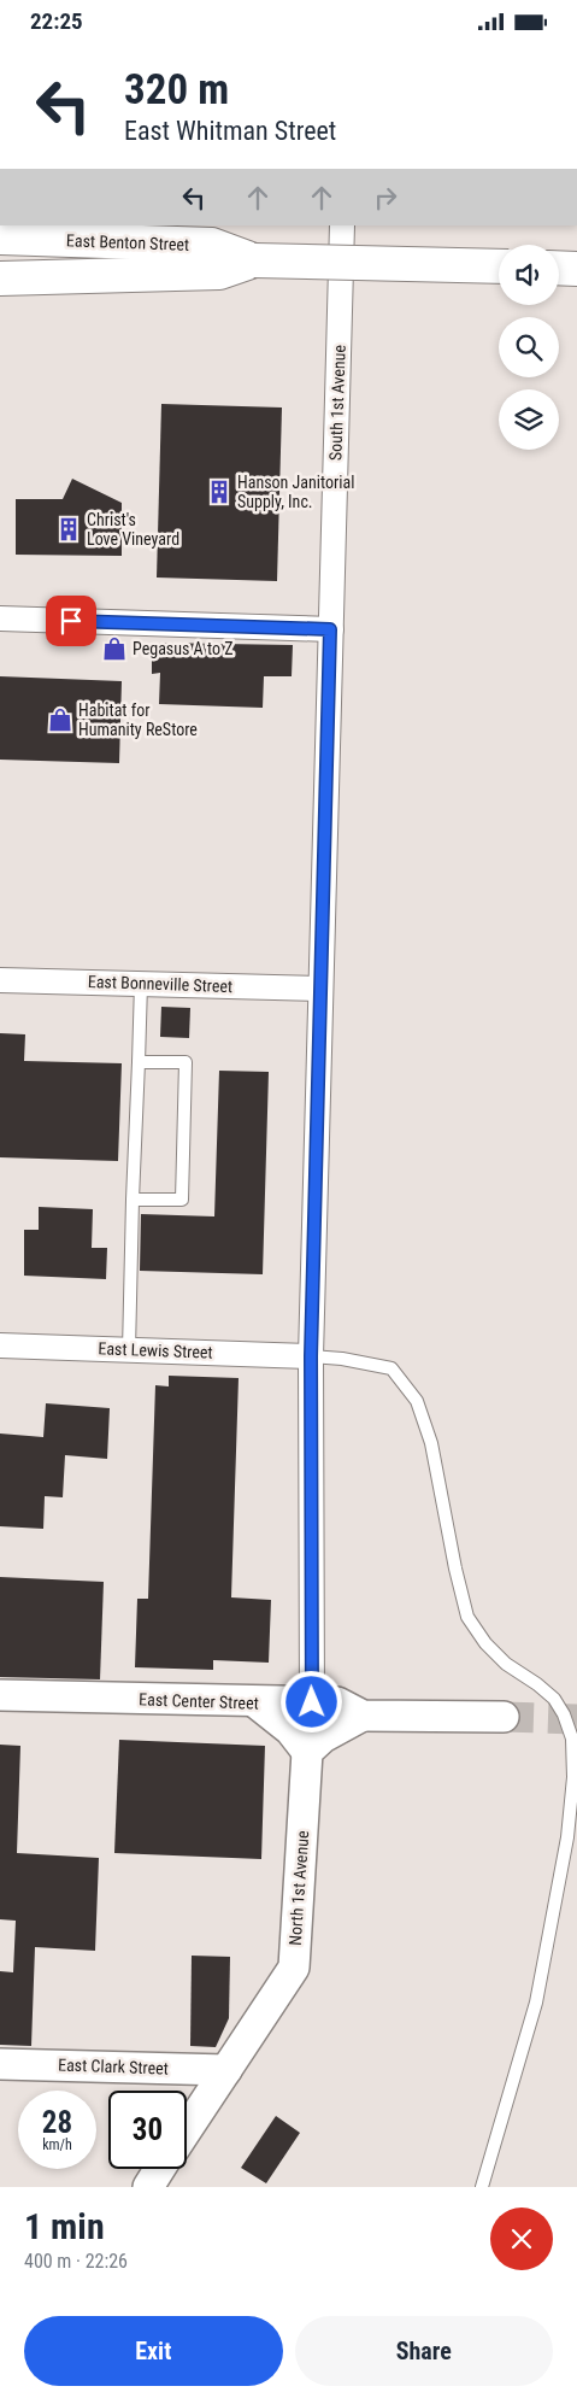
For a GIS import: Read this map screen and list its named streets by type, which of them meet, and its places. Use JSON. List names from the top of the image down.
{
  "streets": {
    "main road": ["East Benton Street"],
    "street": [
      "South 1st Avenue",
      "East Bonneville Street",
      "East Lewis Street",
      "East Center Street",
      "North 1st Avenue",
      "East Clark Street"
    ]
  },
  "crossings": [
    ["South 1st Avenue", "East Bonneville Street"],
    ["South 1st Avenue", "East Lewis Street"],
    ["South 1st Avenue", "East Center Street"],
    ["North 1st Avenue", "East Clark Street"]
  ],
  "places": {
    "building": ["Hanson Janitorial Supply, Inc.", "Christ's Love Vineyard"],
    "shop": ["Pegasus A to Z", "Habitat for Humanity ReStore"]
  },
  "page": {
    "status": "22:25",
    "turn": ["320 m", "East Whitman Street"],
    "speed": "28 km/h",
    "limit": "30",
    "heading": ["1 min", "400 m · 22:26"],
    "buttons": ["Exit", "Share"]
  }
}
